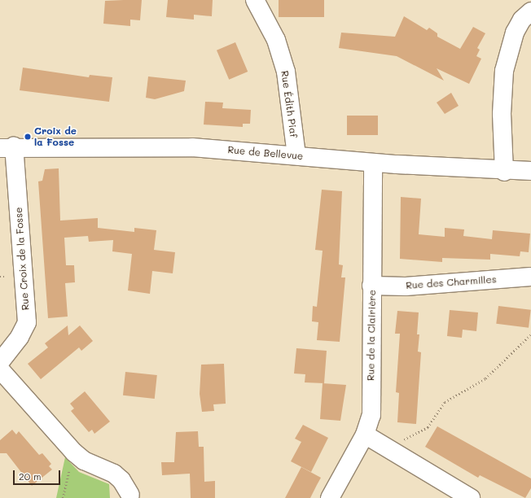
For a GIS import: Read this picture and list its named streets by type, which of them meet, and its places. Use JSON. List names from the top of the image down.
{
  "streets": {
    "street": [
      "Rue Édith Piaf",
      "Rue de Bellevue",
      "Rue Croix de la Fosse",
      "Rue des Charmilles",
      "Rue de la Clairière"
    ]
  },
  "crossings": [
    ["Rue Édith Piaf", "Rue de Bellevue"],
    ["Rue de Bellevue", "Rue Croix de la Fosse"],
    ["Rue de Bellevue", "Rue de la Clairière"],
    ["Rue des Charmilles", "Rue de la Clairière"]
  ],
  "places": ["Croix de la Fosse"],
  "scale_bar": "20 m"
}
